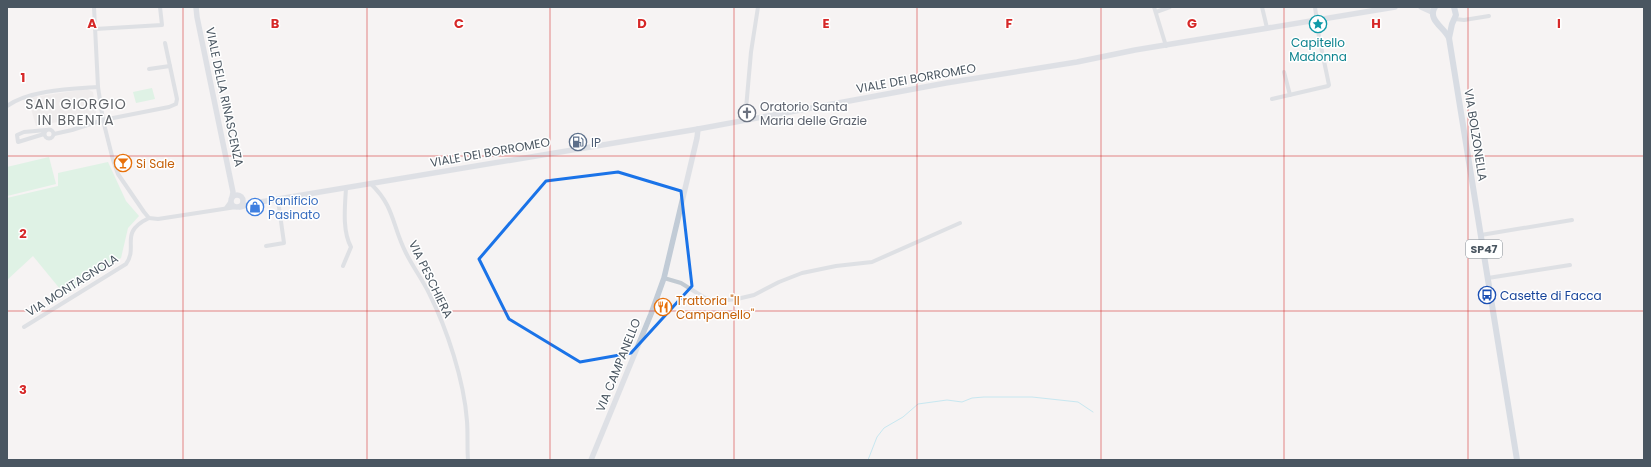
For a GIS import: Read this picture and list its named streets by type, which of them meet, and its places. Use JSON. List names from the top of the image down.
{
  "streets": {
    "main road": [
      "VIALE DEI BORROMEO",
      "VIALE DELLA RINASCENZA",
      "VIA BOLZONELLA",
      "SP47",
      "VIA CAMPANELLO"
    ],
    "street": ["VIA PESCHIERA", "VIA MONTAGNOLA"]
  },
  "crossings": [
    ["VIALE DEI BORROMEO", "VIALE DELLA RINASCENZA"],
    ["VIALE DEI BORROMEO", "VIA PESCHIERA"],
    ["VIALE DEI BORROMEO", "VIA CAMPANELLO"]
  ],
  "districts": ["SAN GIORGIO IN BRENTA"],
  "places": {
    "place": ["Capitello Madonna"],
    "church": ["Oratorio Santa Maria delle Grazie"],
    "fuel station": ["IP"],
    "bar": ["Si Sale"],
    "shop": ["Panificio Pasinato"],
    "bus stop": ["Casette di Facca"],
    "restaurant": ["Trattoria \"Il Campanello\""]
  },
  "grid": {
    "columns": [
      "A",
      "B",
      "C",
      "D",
      "E",
      "F",
      "G",
      "H",
      "I"
    ],
    "rows": ["1", "2", "3"]
  }
}
